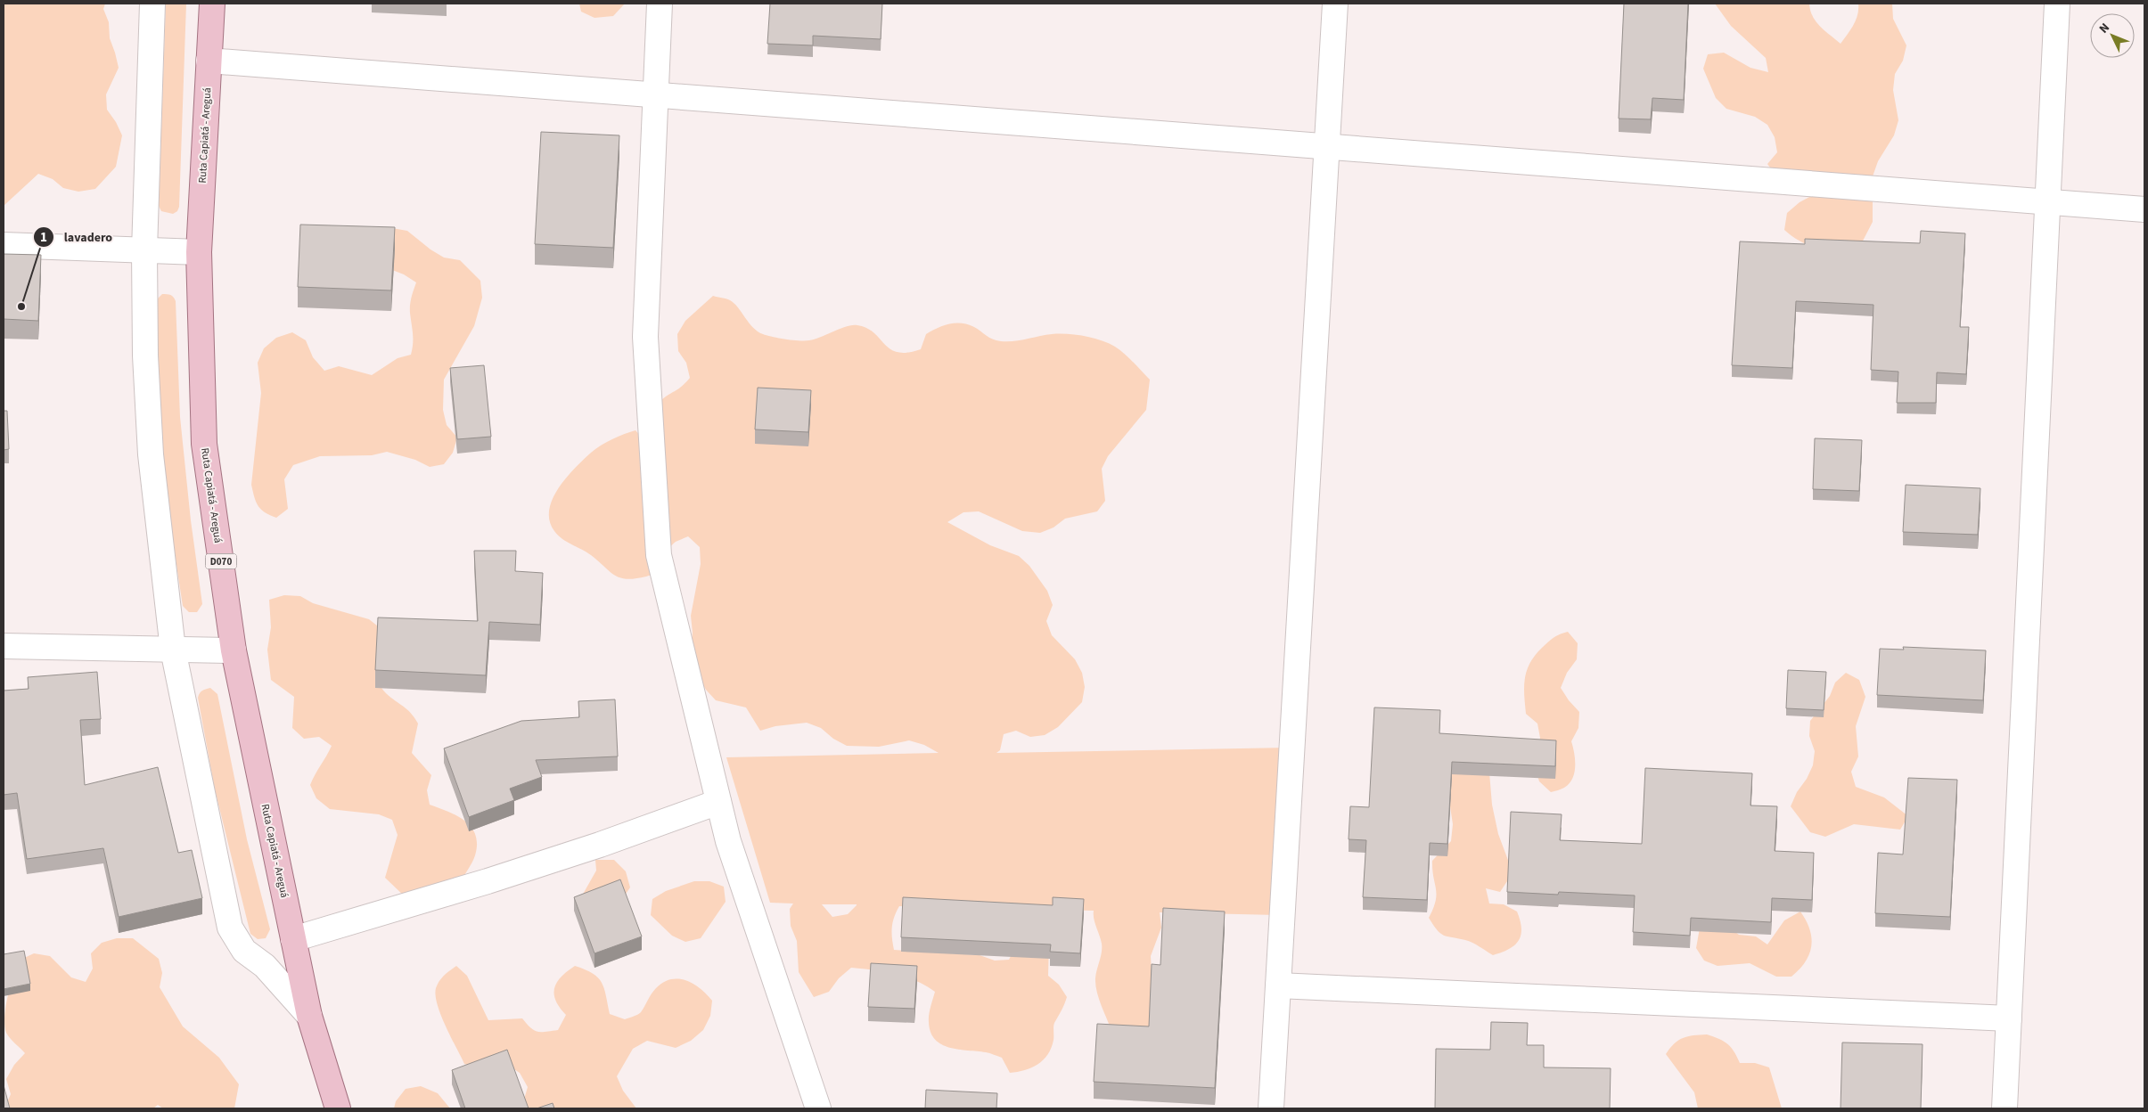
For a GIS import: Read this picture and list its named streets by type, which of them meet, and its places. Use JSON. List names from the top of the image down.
{
  "streets": {
    "main road": ["Ruta Capiatá - Areguá", "D070"]
  },
  "places": ["lavadero"],
  "north": "top left"
}
